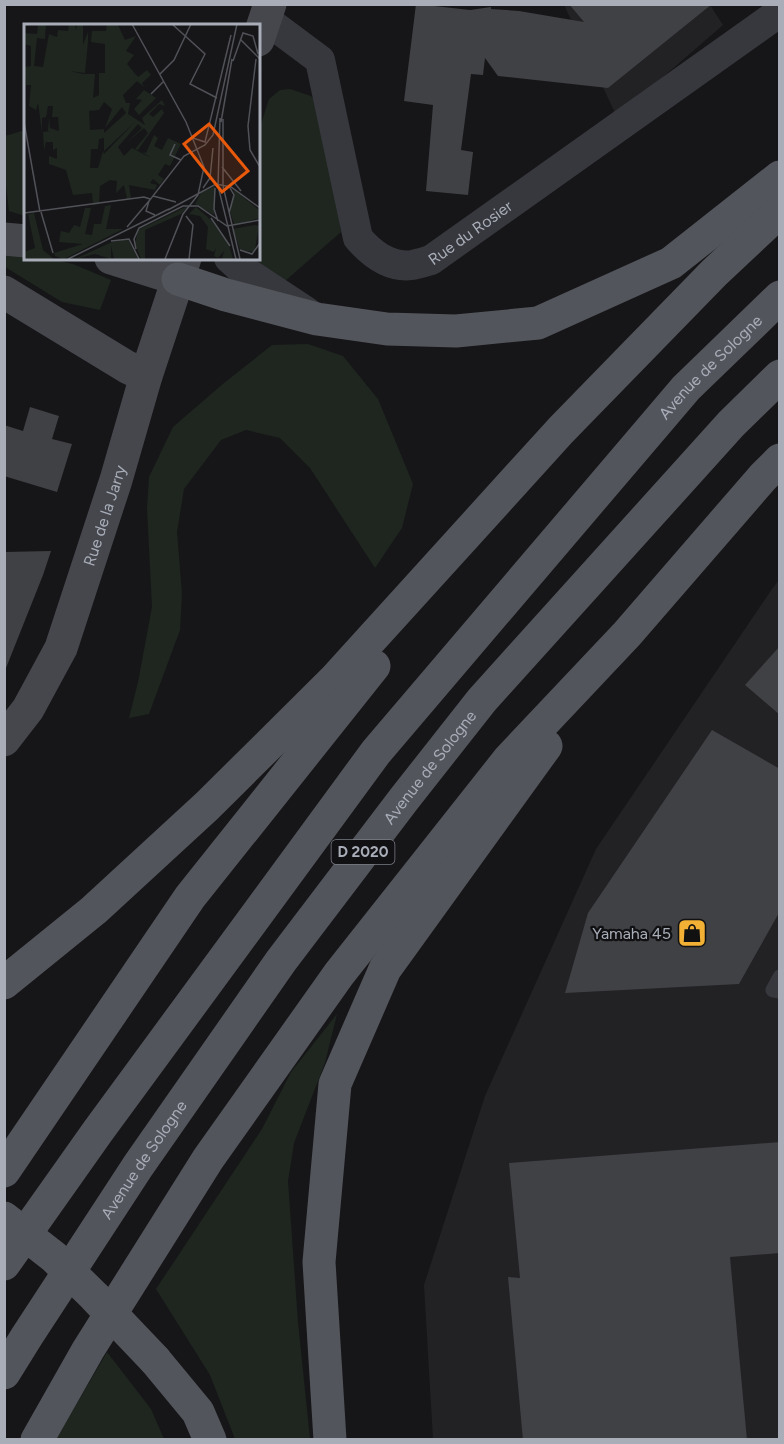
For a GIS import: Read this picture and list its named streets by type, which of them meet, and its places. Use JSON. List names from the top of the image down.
{
  "streets": {
    "main road": ["Avenue de Sologne", "Rue de la Jarry", "D 2020"],
    "street": ["Rue du Rosier"]
  },
  "places": {
    "shop": ["Yamaha 45"]
  }
}
